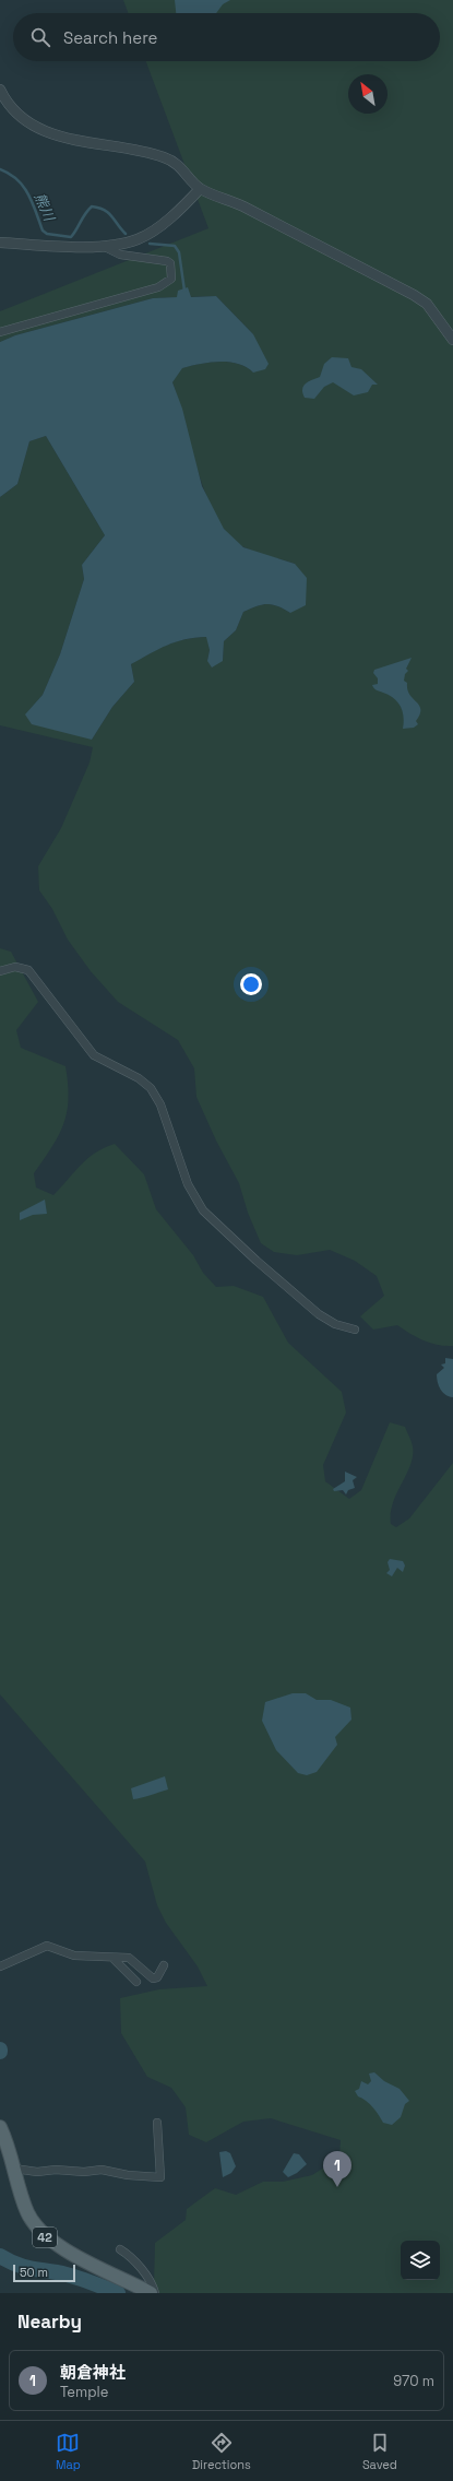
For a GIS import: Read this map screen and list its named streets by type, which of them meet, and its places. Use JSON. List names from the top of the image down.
{
  "streets": {
    "main road": ["42"]
  },
  "water": ["熊川"],
  "scale_bar": "50 m",
  "north": "top left",
  "page": {
    "search": "Search here",
    "pins": "1",
    "scale": "50 m",
    "heading": "Nearby",
    "list": [
      {
        "mark": "1",
        "name": "朝倉神社",
        "note": "Temple",
        "value": "970 m"
      }
    ],
    "nav": ["Map", "Directions", "Saved"]
  }
}
